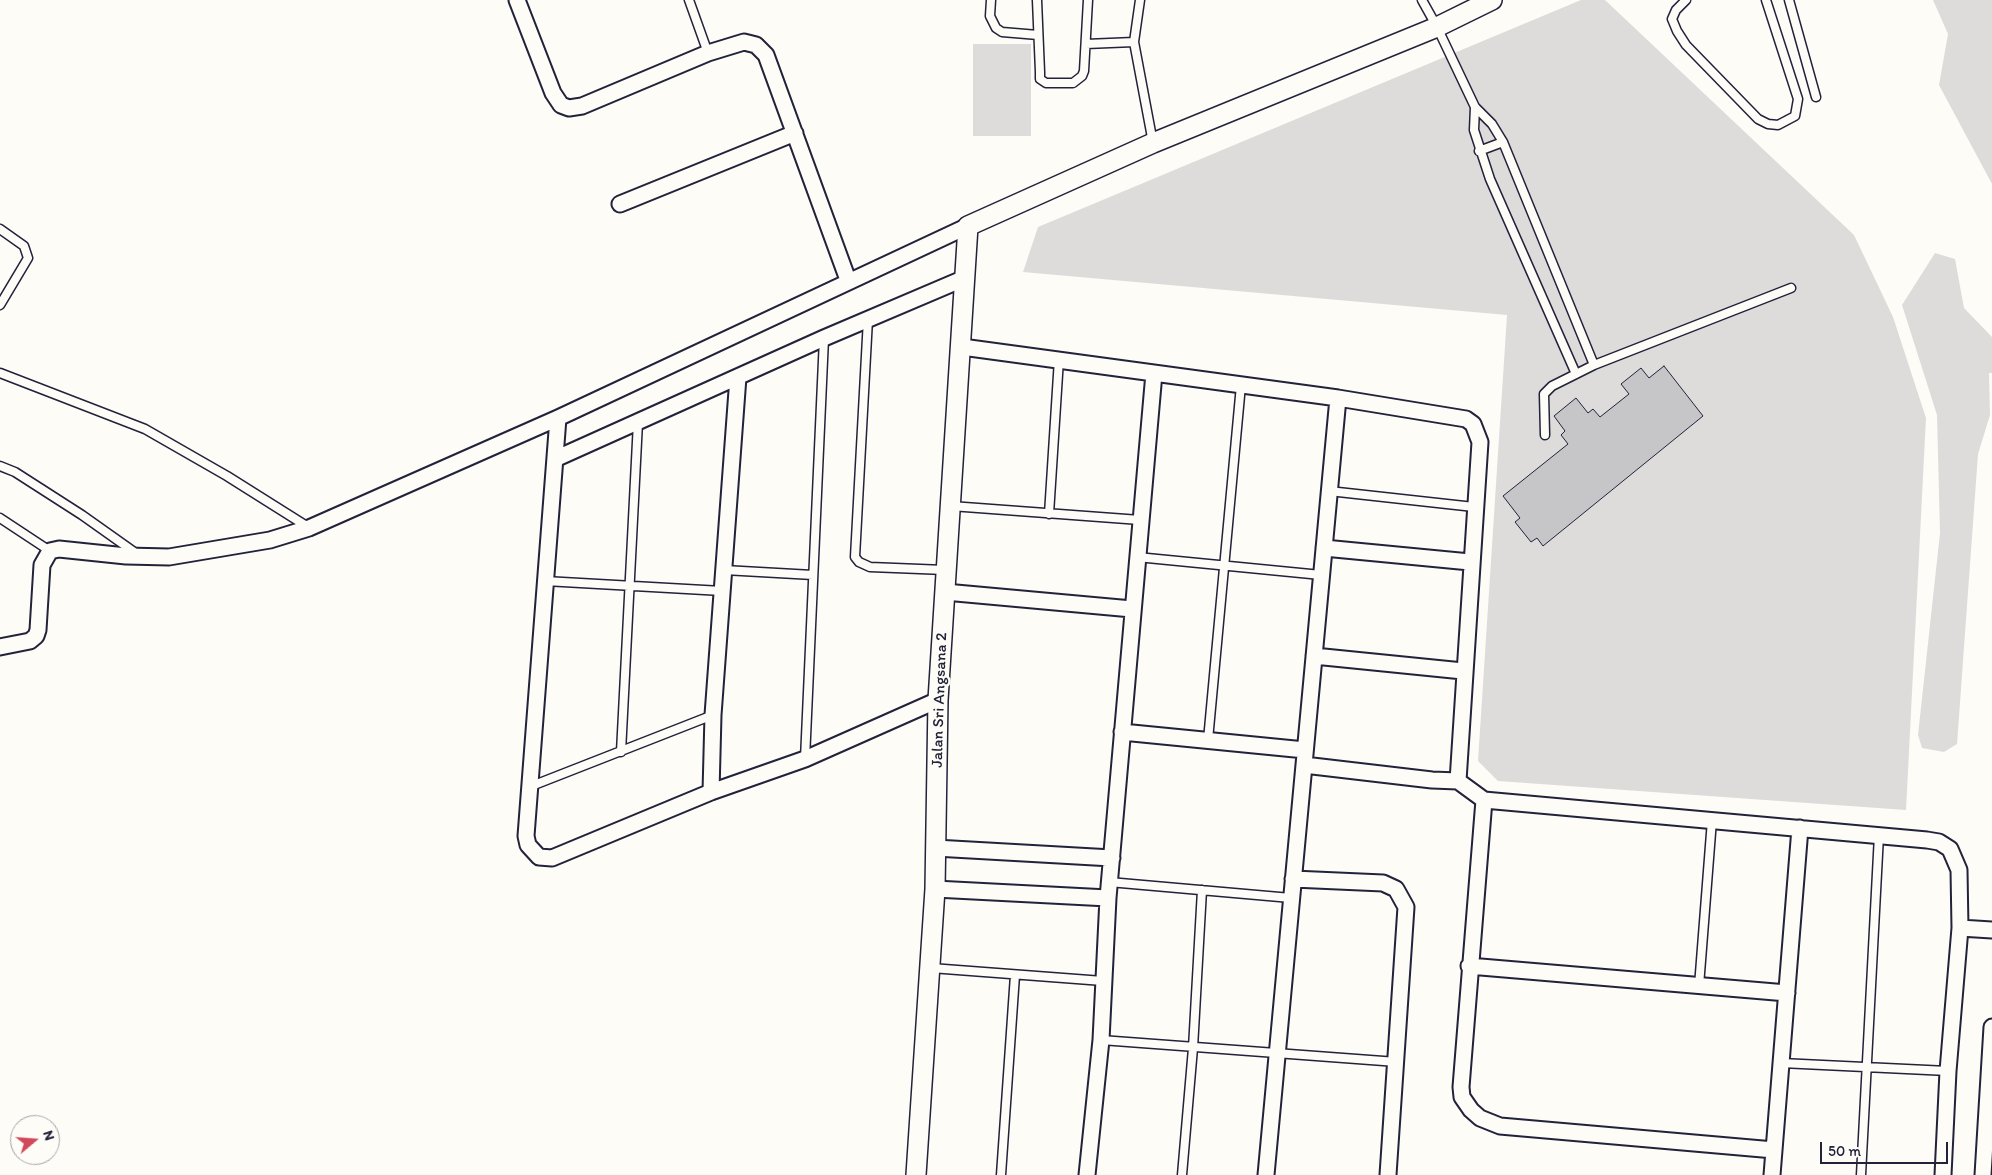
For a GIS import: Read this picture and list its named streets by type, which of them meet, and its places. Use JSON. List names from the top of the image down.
{
  "streets": {
    "street": ["Jalan Sri Angsana 2"]
  },
  "scale_bar": "50 m",
  "north": "right"
}
